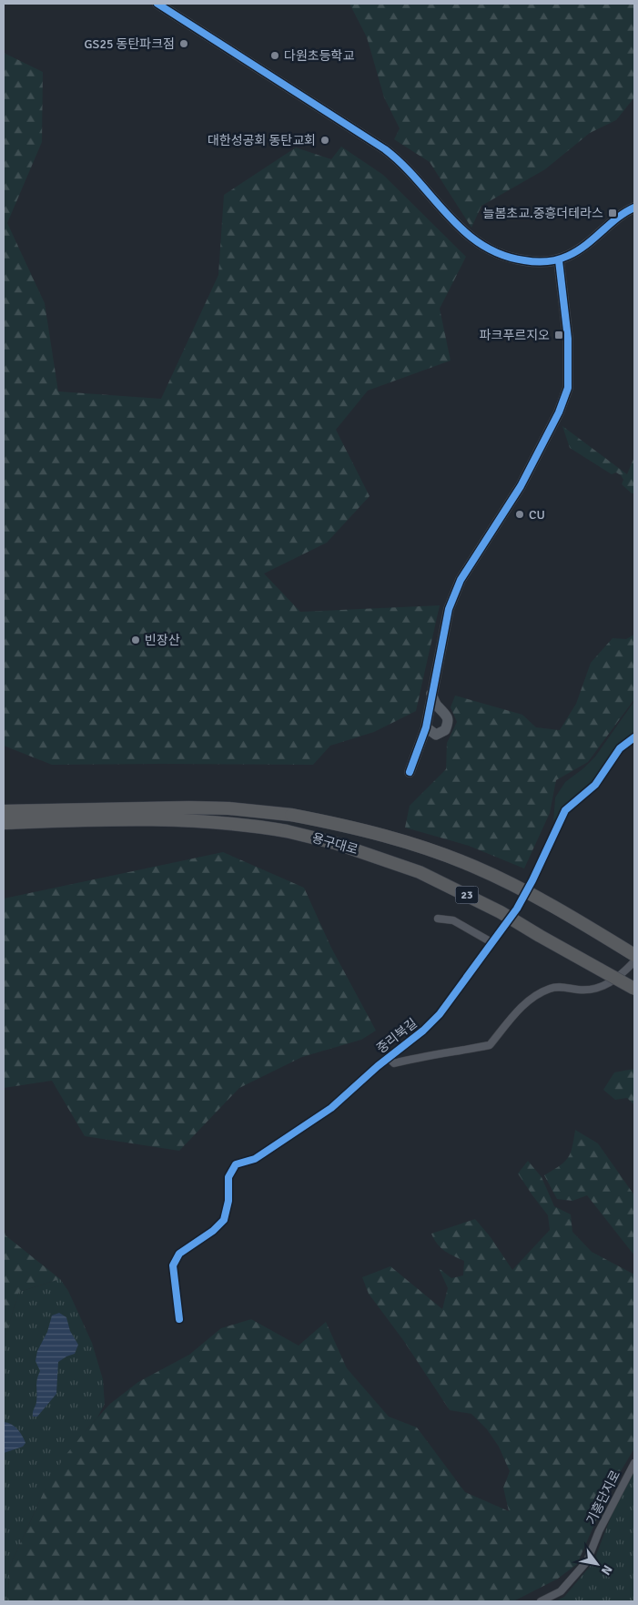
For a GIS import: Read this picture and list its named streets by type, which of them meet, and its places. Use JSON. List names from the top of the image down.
{
  "streets": {
    "highway": ["용구대로", "23"],
    "street": ["중리북길", "기흥단지로"]
  },
  "places": {
    "other": [
      "GS25 동탄파크점",
      "다원초등학교",
      "대한성공회 동탄교회",
      "CU",
      "빈장산"
    ],
    "transit": ["늘봄초교.중흥더테라스", "파크푸르지오"]
  },
  "north": "bottom right"
}
